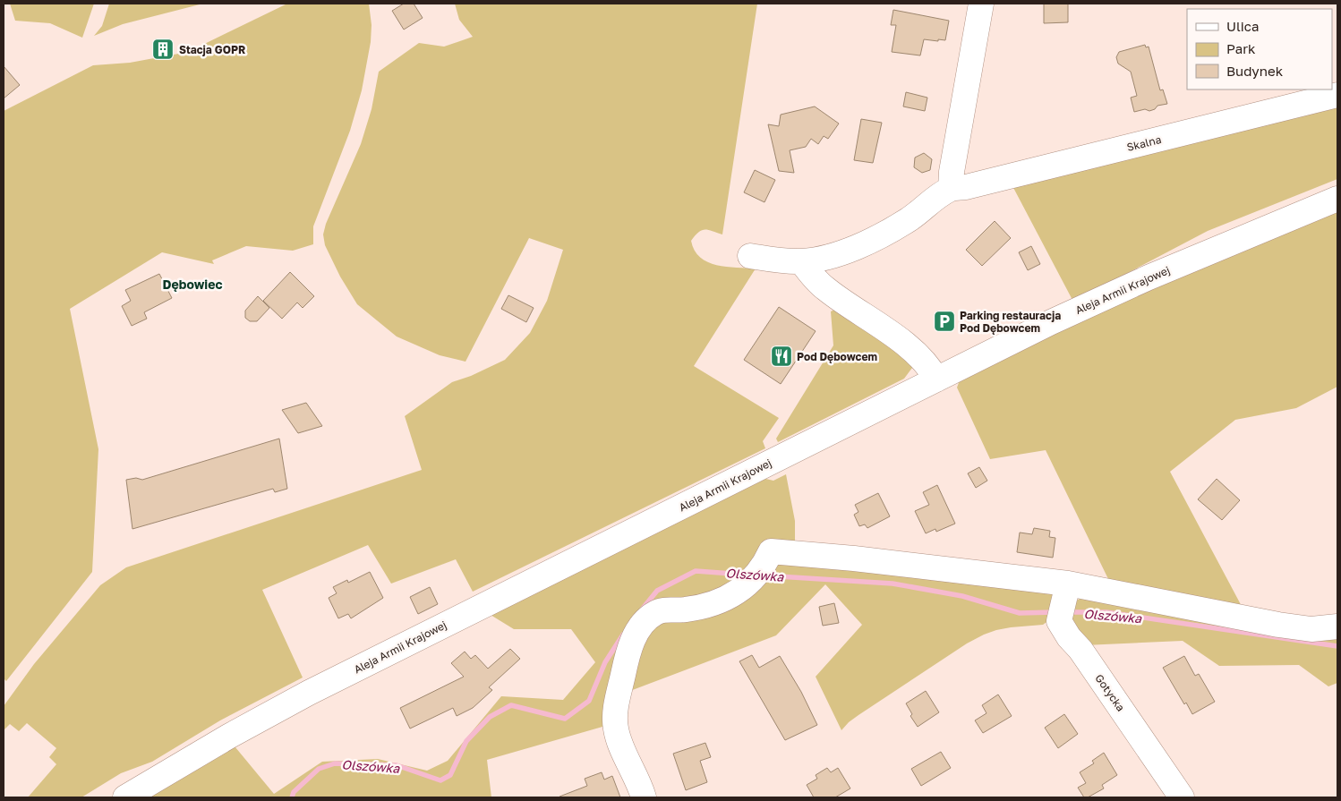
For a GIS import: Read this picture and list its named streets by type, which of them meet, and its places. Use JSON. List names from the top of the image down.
{
  "streets": {
    "street": ["Skalna", "Aleja Armii Krajowej", "Gotycka"]
  },
  "districts": ["Dębowiec"],
  "water": ["Olszówka"],
  "places": {
    "building": ["Stacja GOPR"],
    "parking": ["Parking restauracja Pod Dębowcem"],
    "restaurant": ["Pod Dębowcem"]
  },
  "legend": ["Ulica", "Park", "Budynek"]
}
